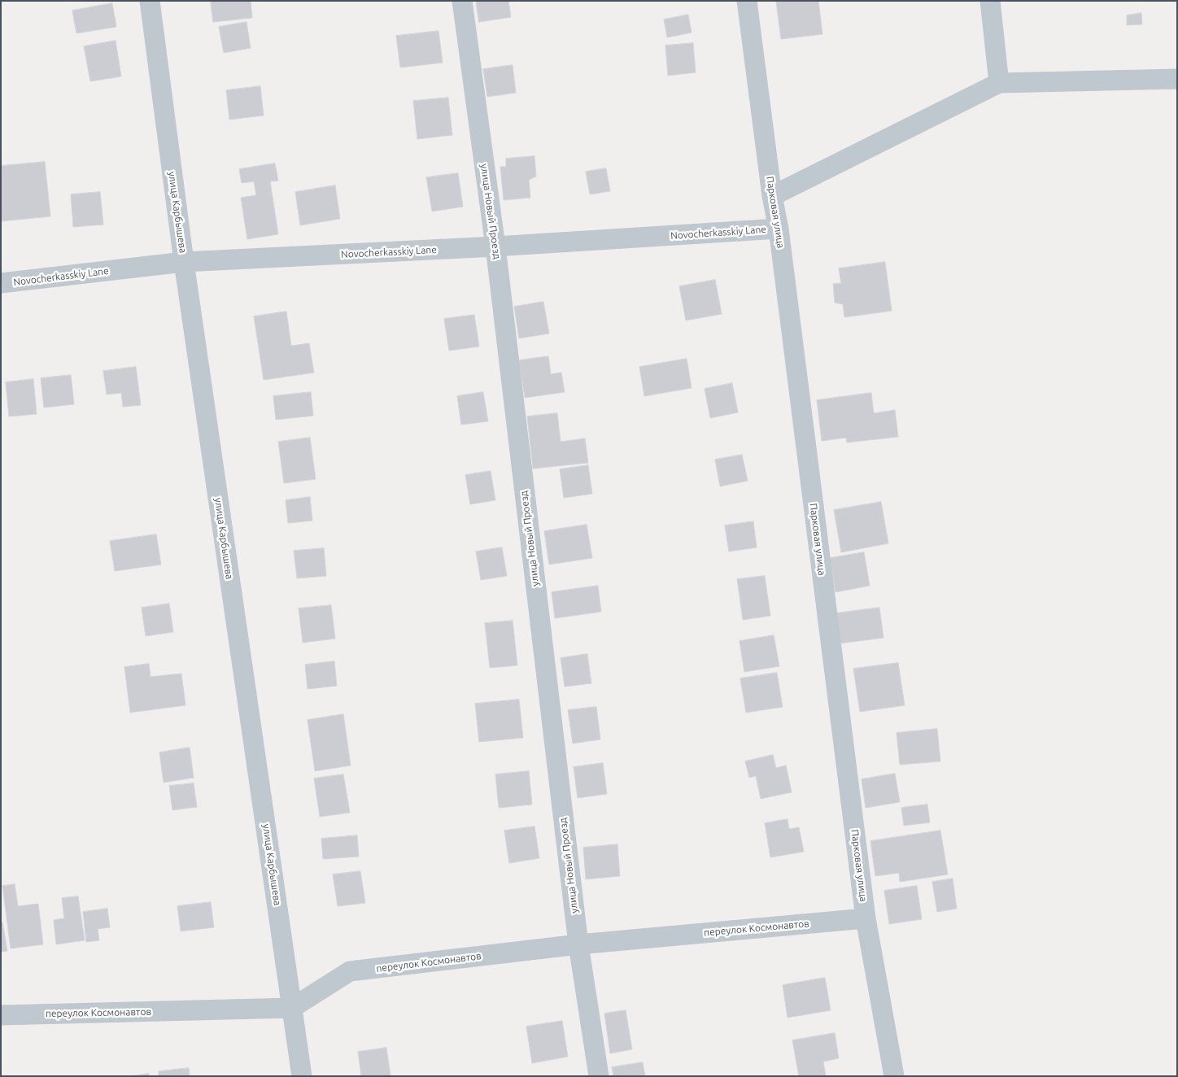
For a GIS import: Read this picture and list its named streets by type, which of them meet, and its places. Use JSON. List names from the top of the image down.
{
  "streets": {
    "street": [
      "улица Новый Проезд",
      "улица Карбышева",
      "Парковая улица",
      "Novocherkasskiy Lane",
      "переулок Космонавтов"
    ]
  },
  "crossings": [
    ["улица Новый Проезд", "Novocherkasskiy Lane"],
    ["улица Новый Проезд", "переулок Космонавтов"],
    ["улица Карбышева", "Novocherkasskiy Lane"],
    ["улица Карбышева", "переулок Космонавтов"],
    ["Парковая улица", "Novocherkasskiy Lane"],
    ["Парковая улица", "переулок Космонавтов"]
  ]
}
